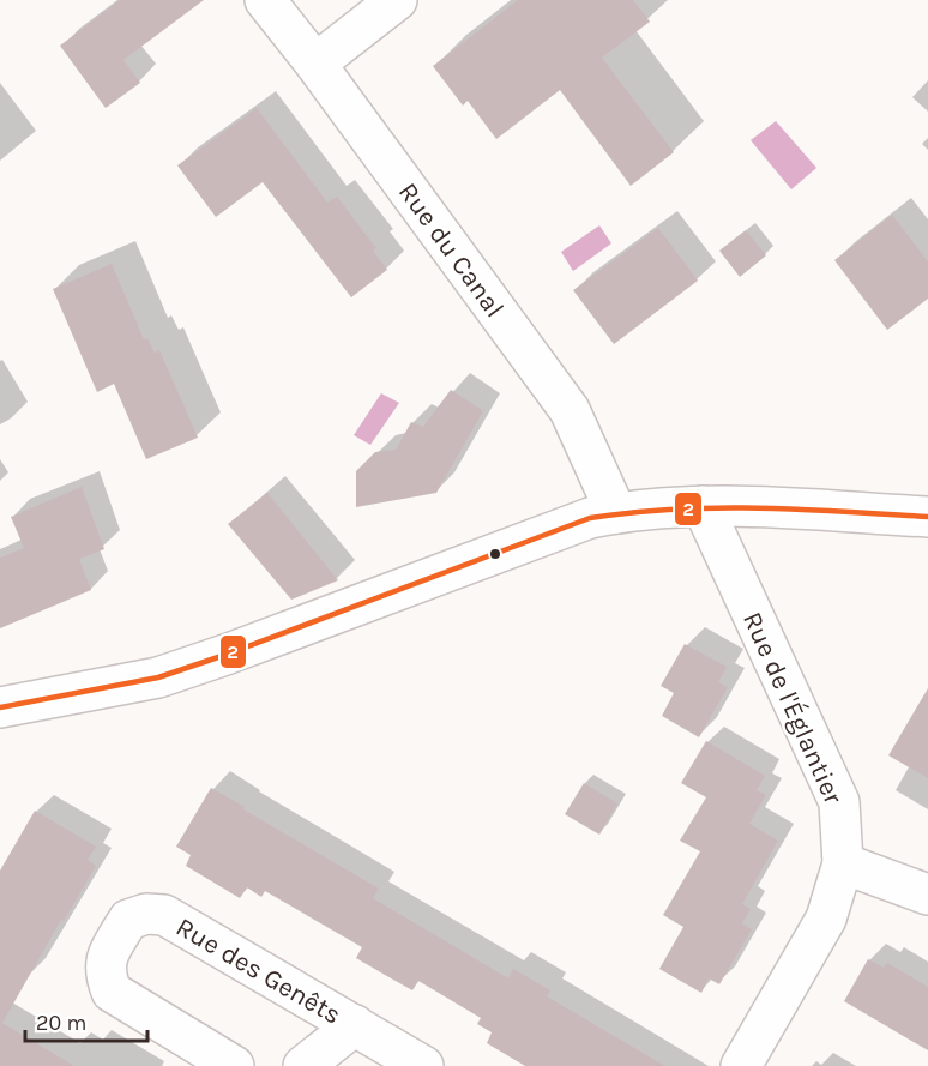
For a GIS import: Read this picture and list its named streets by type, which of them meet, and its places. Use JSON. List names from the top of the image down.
{
  "streets": {
    "street": ["Rue du Canal", "Rue de l'Églantier", "Rue des Genêts"]
  },
  "lines": ["transit line 2"],
  "scale_bar": "20 m"
}
